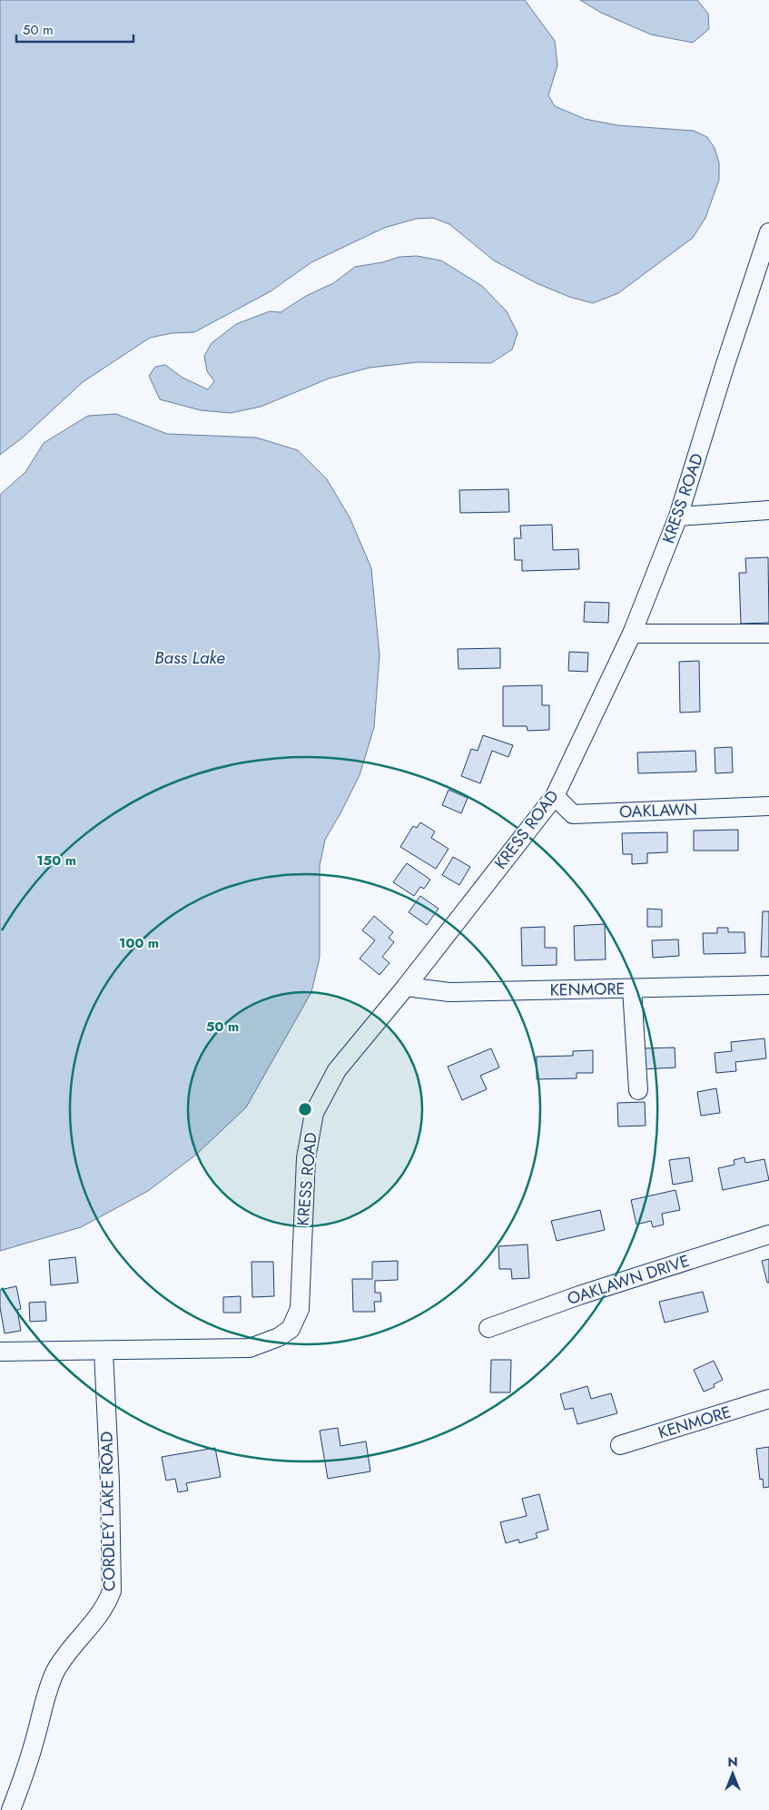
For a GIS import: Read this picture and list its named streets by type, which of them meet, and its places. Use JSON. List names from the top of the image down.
{
  "streets": {
    "street": [
      "KRESS ROAD",
      "OAKLAWN",
      "KENMORE",
      "OAKLAWN DRIVE",
      "CORDLEY LAKE ROAD"
    ]
  },
  "crossings": [
    ["KRESS ROAD", "OAKLAWN"],
    ["KRESS ROAD", "KENMORE"],
    ["KRESS ROAD", "CORDLEY LAKE ROAD"]
  ],
  "water": ["Bass Lake"],
  "scale_bar": "50 m",
  "north": "top",
  "rings": ["150 m", "100 m", "50 m"]
}
